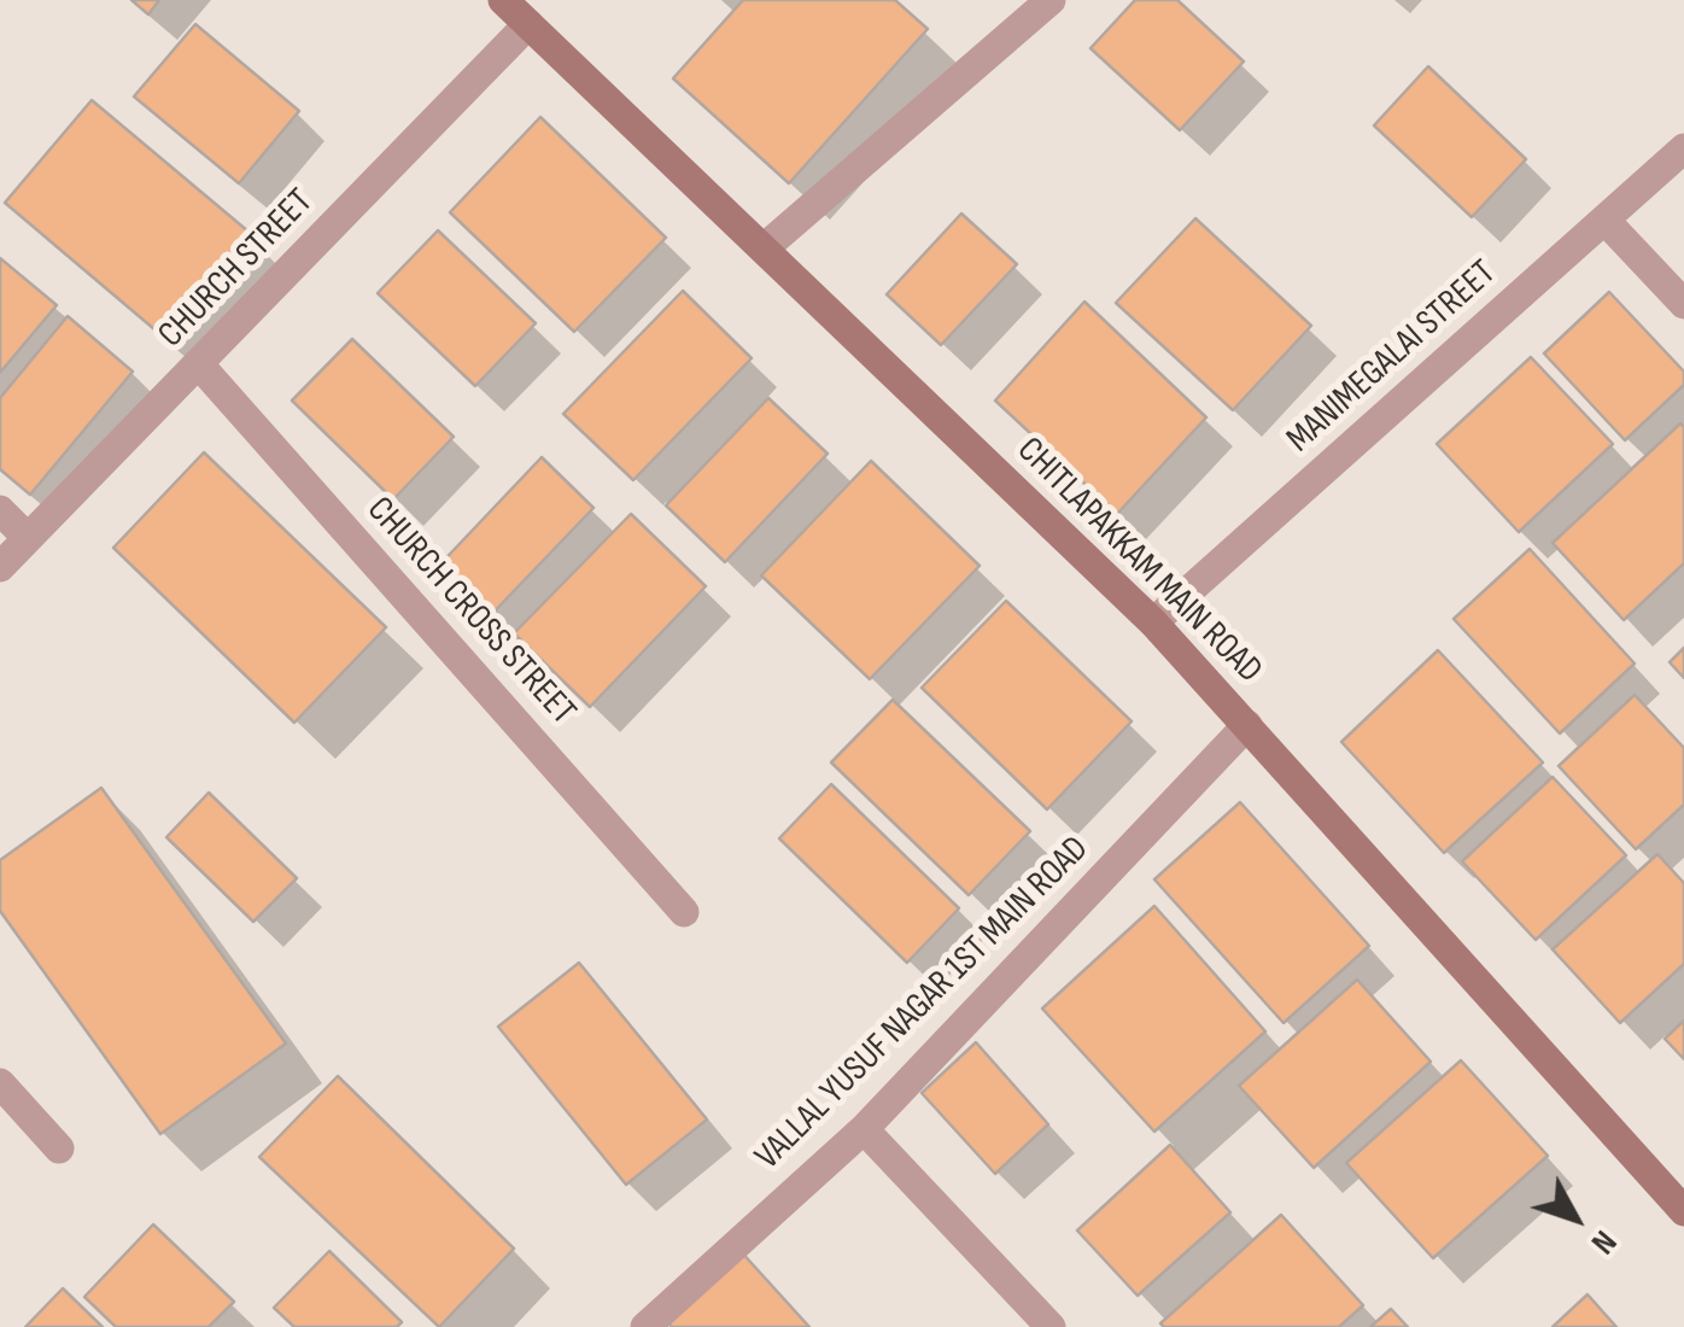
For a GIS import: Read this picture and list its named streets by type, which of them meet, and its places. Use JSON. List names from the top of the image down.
{
  "streets": {
    "street": [
      "CHURCH STREET",
      "MANIMEGALAI STREET",
      "CHITLAPAKKAM MAIN ROAD",
      "CHURCH CROSS STREET",
      "VALLAL YUSUF NAGAR 1ST MAIN ROAD"
    ]
  },
  "crossings": [
    ["CHURCH STREET", "CHITLAPAKKAM MAIN ROAD"],
    ["CHURCH STREET", "CHURCH CROSS STREET"],
    ["MANIMEGALAI STREET", "CHITLAPAKKAM MAIN ROAD"],
    ["CHITLAPAKKAM MAIN ROAD", "VALLAL YUSUF NAGAR 1ST MAIN ROAD"]
  ],
  "north": "bottom right"
}
